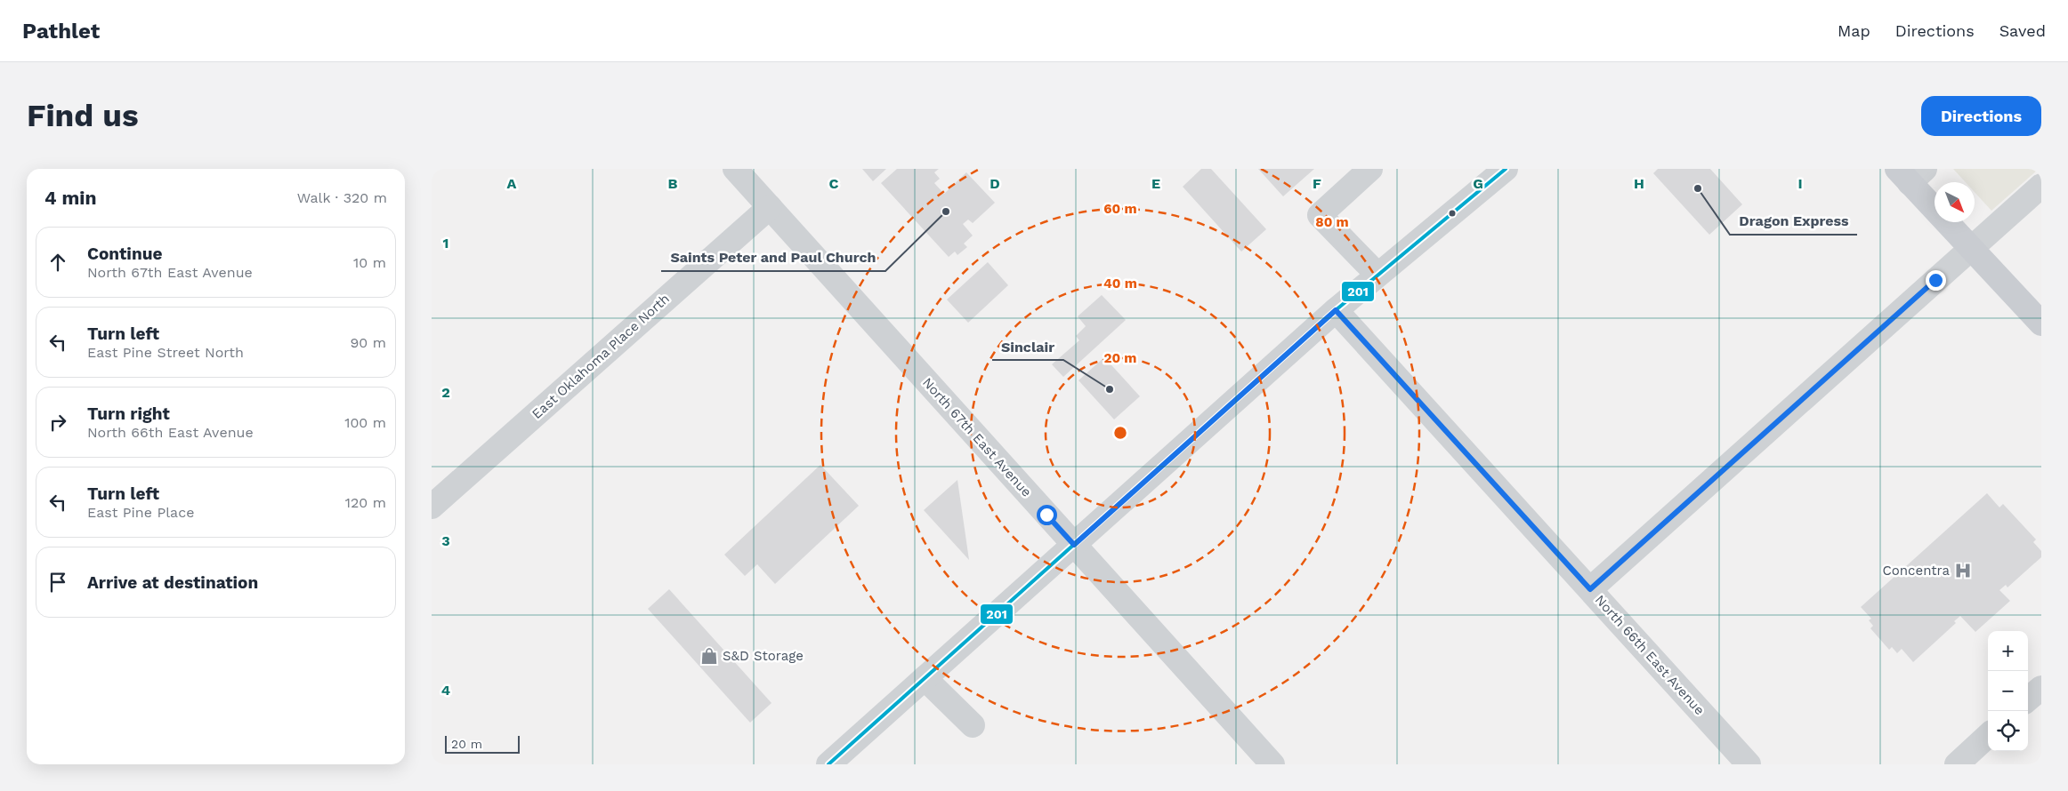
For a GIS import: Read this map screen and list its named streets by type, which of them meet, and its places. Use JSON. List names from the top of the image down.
{
  "streets": {
    "street": ["East Oklahoma Place North", "North 67th East Avenue", "North 66th East Avenue"]
  },
  "crossings": [
    ["East Oklahoma Place North", "North 67th East Avenue"]
  ],
  "places": {
    "other": ["Dragon Express", "Saints Peter and Paul Church", "Sinclair"],
    "hospital": ["Concentra"],
    "shop": ["S&D Storage"]
  },
  "lines": ["transit line 201"],
  "scale_bar": "20 m",
  "north": "bottom right",
  "page": {
    "header": "Pathlet",
    "nav": ["Map", "Directions", "Saved"],
    "buttons": "Directions",
    "title": "Find us",
    "heading": ["4 min", "Walk · 320 m"],
    "list": [
      ["Continue", "North 67th East Avenue", "10 m"],
      ["Turn left", "East Pine Street North", "90 m"],
      ["Turn right", "North 66th East Avenue", "100 m"],
      ["Turn left", "East Pine Place", "120 m"],
      "Arrive at destination"
    ],
    "map_buttons": ["+", "−"],
    "scale": "20 m"
  },
  "grid": {
    "columns": [
      "A",
      "B",
      "C",
      "D",
      "E",
      "F",
      "G",
      "H",
      "I"
    ],
    "rows": [
      "1",
      "2",
      "3",
      "4"
    ]
  },
  "rings": [
    "60 m",
    "80 m",
    "40 m",
    "20 m"
  ]
}
